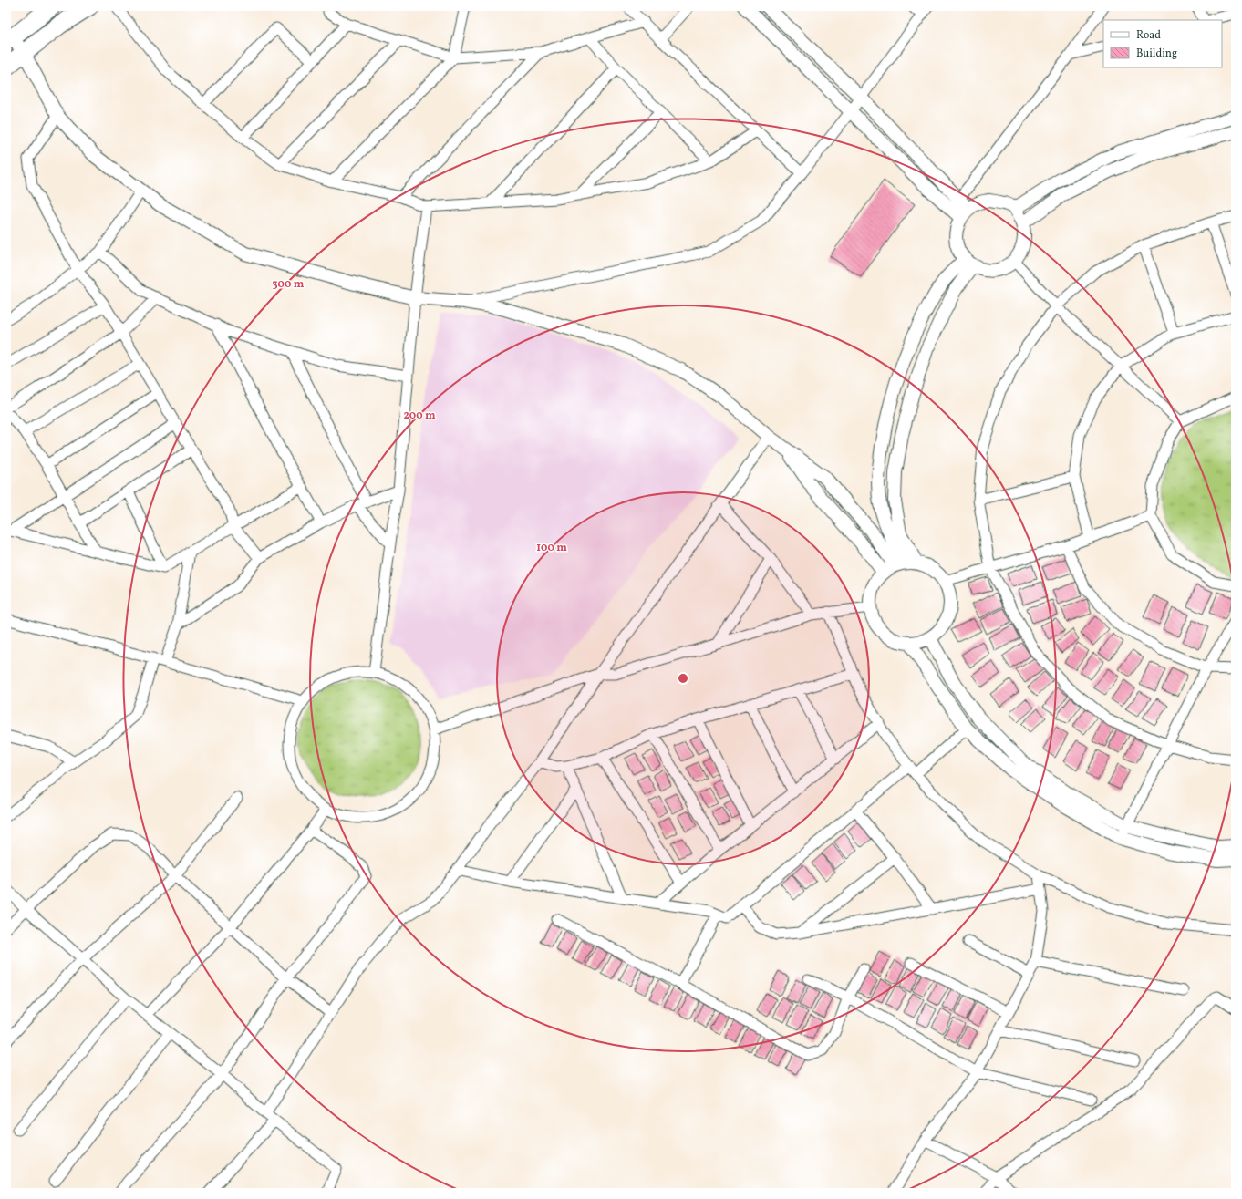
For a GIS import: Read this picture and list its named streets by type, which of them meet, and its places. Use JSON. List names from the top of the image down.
{
  "legend": ["Road", "Building"],
  "rings": ["300 m", "200 m", "100 m"]
}
